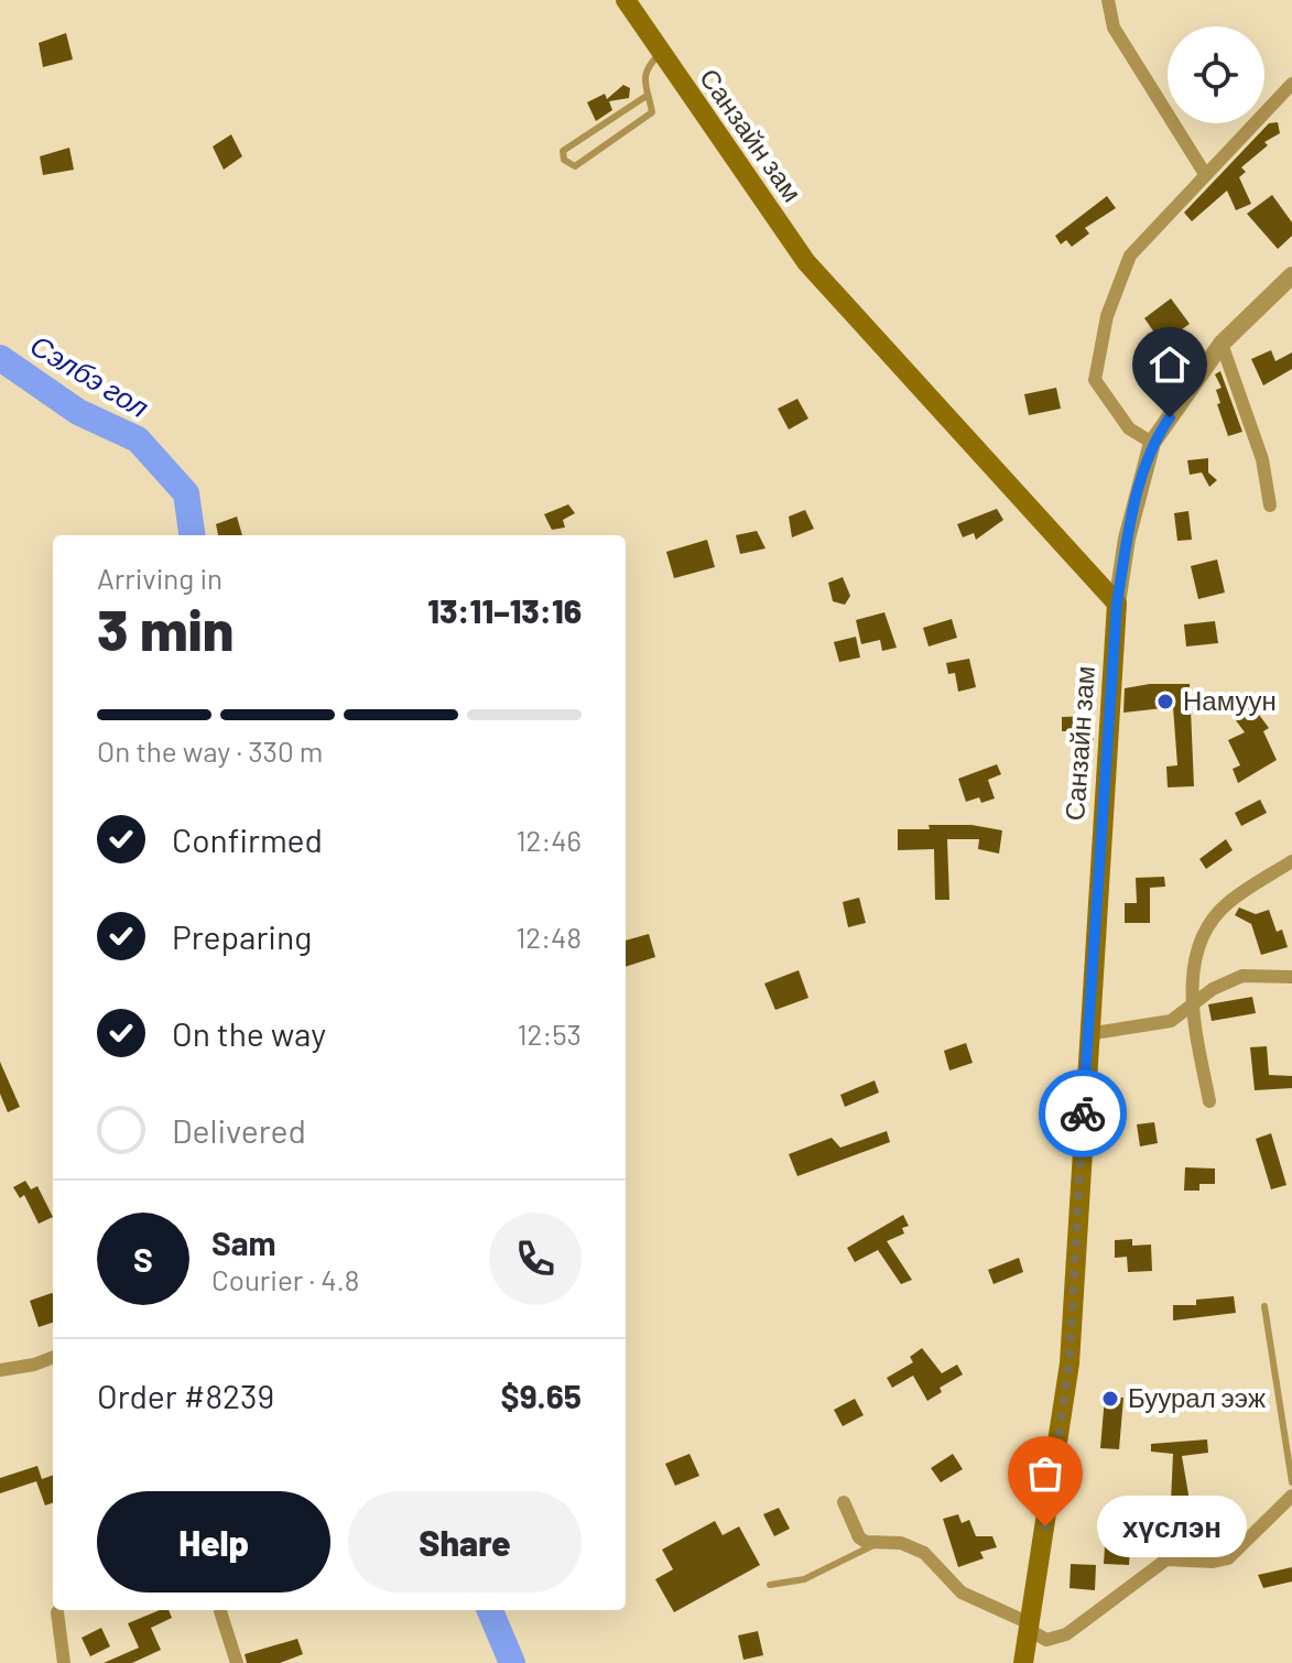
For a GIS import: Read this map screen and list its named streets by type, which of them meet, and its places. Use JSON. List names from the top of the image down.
{
  "streets": {
    "main road": ["Санзайн зам"]
  },
  "water": ["Сэлбэ гол"],
  "places": ["Намуун", "Буурал ээж", "хүслэн"],
  "page": {
    "heading": ["3 min", "Arriving in", "13:11–13:16"],
    "panel": [
      "Sam",
      "Courier · 4.8",
      "Order #8239",
      "$9.65"
    ],
    "bar": "On the way · 330 m",
    "list": [
      ["Confirmed", "12:46"],
      ["Preparing", "12:48"],
      ["On the way", "12:53"],
      "Delivered"
    ],
    "round": "S",
    "buttons": ["Help", "Share"],
    "bubble": "хүслэн"
  }
}
